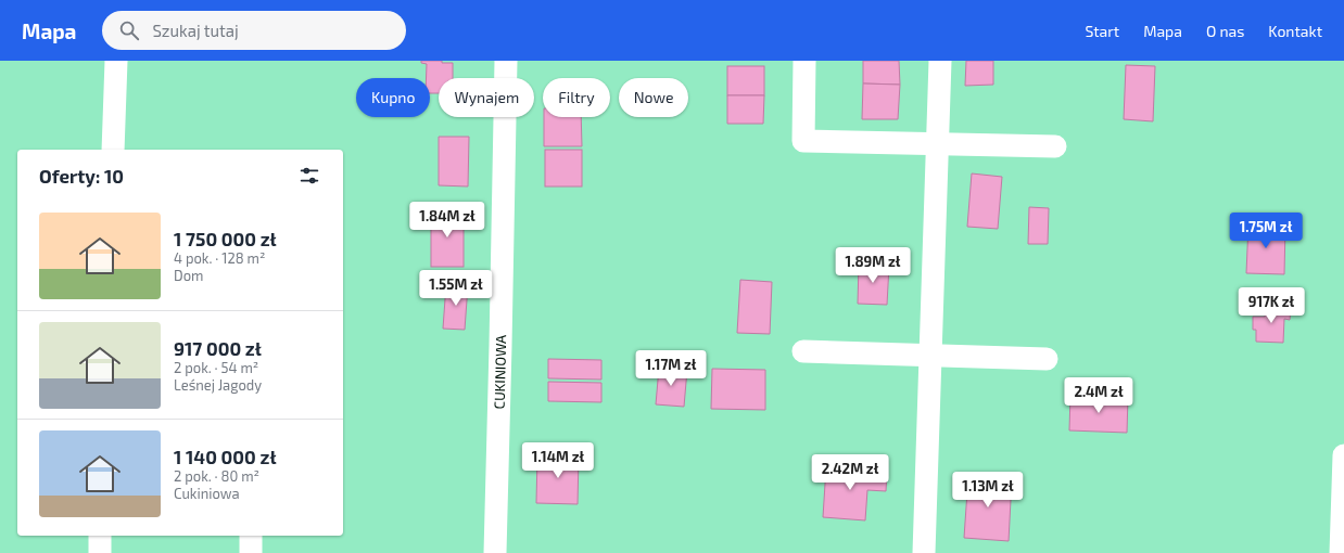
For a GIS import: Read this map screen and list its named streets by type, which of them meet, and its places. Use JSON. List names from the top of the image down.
{
  "streets": {
    "street": ["CUKINIOWA"]
  },
  "page": {
    "header": "Mapa",
    "search": "Szukaj tutaj",
    "nav": [
      "Start",
      "Mapa",
      "O nas",
      "Kontakt"
    ],
    "chip": [
      "Kupno",
      "Wynajem",
      "Filtry",
      "Nowe"
    ],
    "heading": "Oferty: 10",
    "price": [
      "1.84M zł",
      "1.75M zł",
      "1.89M zł",
      "1.55M zł",
      "917K zł",
      "1.17M zł",
      "2.4M zł",
      "1.14M zł",
      "2.42M zł",
      "1.13M zł"
    ],
    "list": [
      {
        "name": "1 750 000 zł",
        "note": "4 pok. · 128 m² · Dom"
      },
      {
        "name": "917 000 zł",
        "note": "2 pok. · 54 m² · Leśnej Jagody"
      },
      {
        "name": "1 140 000 zł",
        "note": "2 pok. · 80 m² · Cukiniowa"
      }
    ]
  }
}
